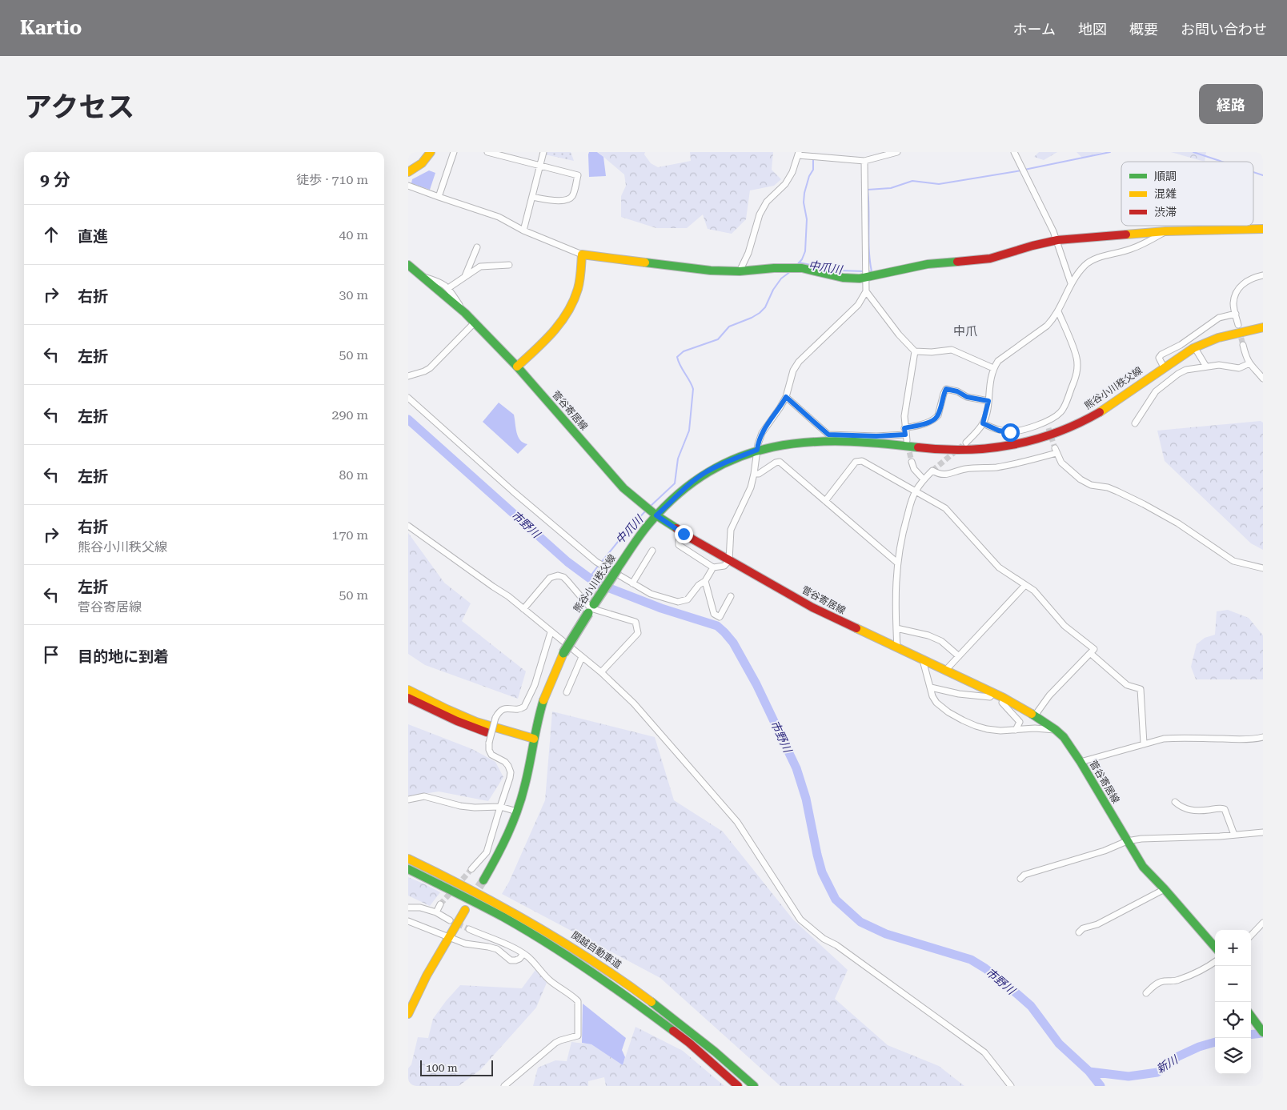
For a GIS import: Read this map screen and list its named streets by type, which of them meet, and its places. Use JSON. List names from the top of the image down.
{
  "streets": {
    "main road": ["熊谷小川秩父線", "菅谷寄居線", "関越自動車道"]
  },
  "crossings": [
    ["熊谷小川秩父線", "菅谷寄居線"]
  ],
  "districts": ["中爪"],
  "water": ["中爪川", "市野川", "新川"],
  "legend": ["順調", "混雑", "渋滞"],
  "scale_bar": "100 m",
  "page": {
    "header": "Kartio",
    "nav": [
      "ホーム",
      "地図",
      "概要",
      "お問い合わせ"
    ],
    "title": "アクセス",
    "buttons": "経路",
    "heading": ["9 分", "徒歩 · 710 m"],
    "list": [
      ["直進", "40 m"],
      ["右折", "30 m"],
      ["左折", "50 m"],
      ["左折", "290 m"],
      ["左折", "80 m"],
      ["右折", "熊谷小川秩父線", "170 m"],
      ["左折", "菅谷寄居線", "50 m"],
      "目的地に到着"
    ],
    "map_buttons": ["+", "−"],
    "scale": "100 m"
  }
}
